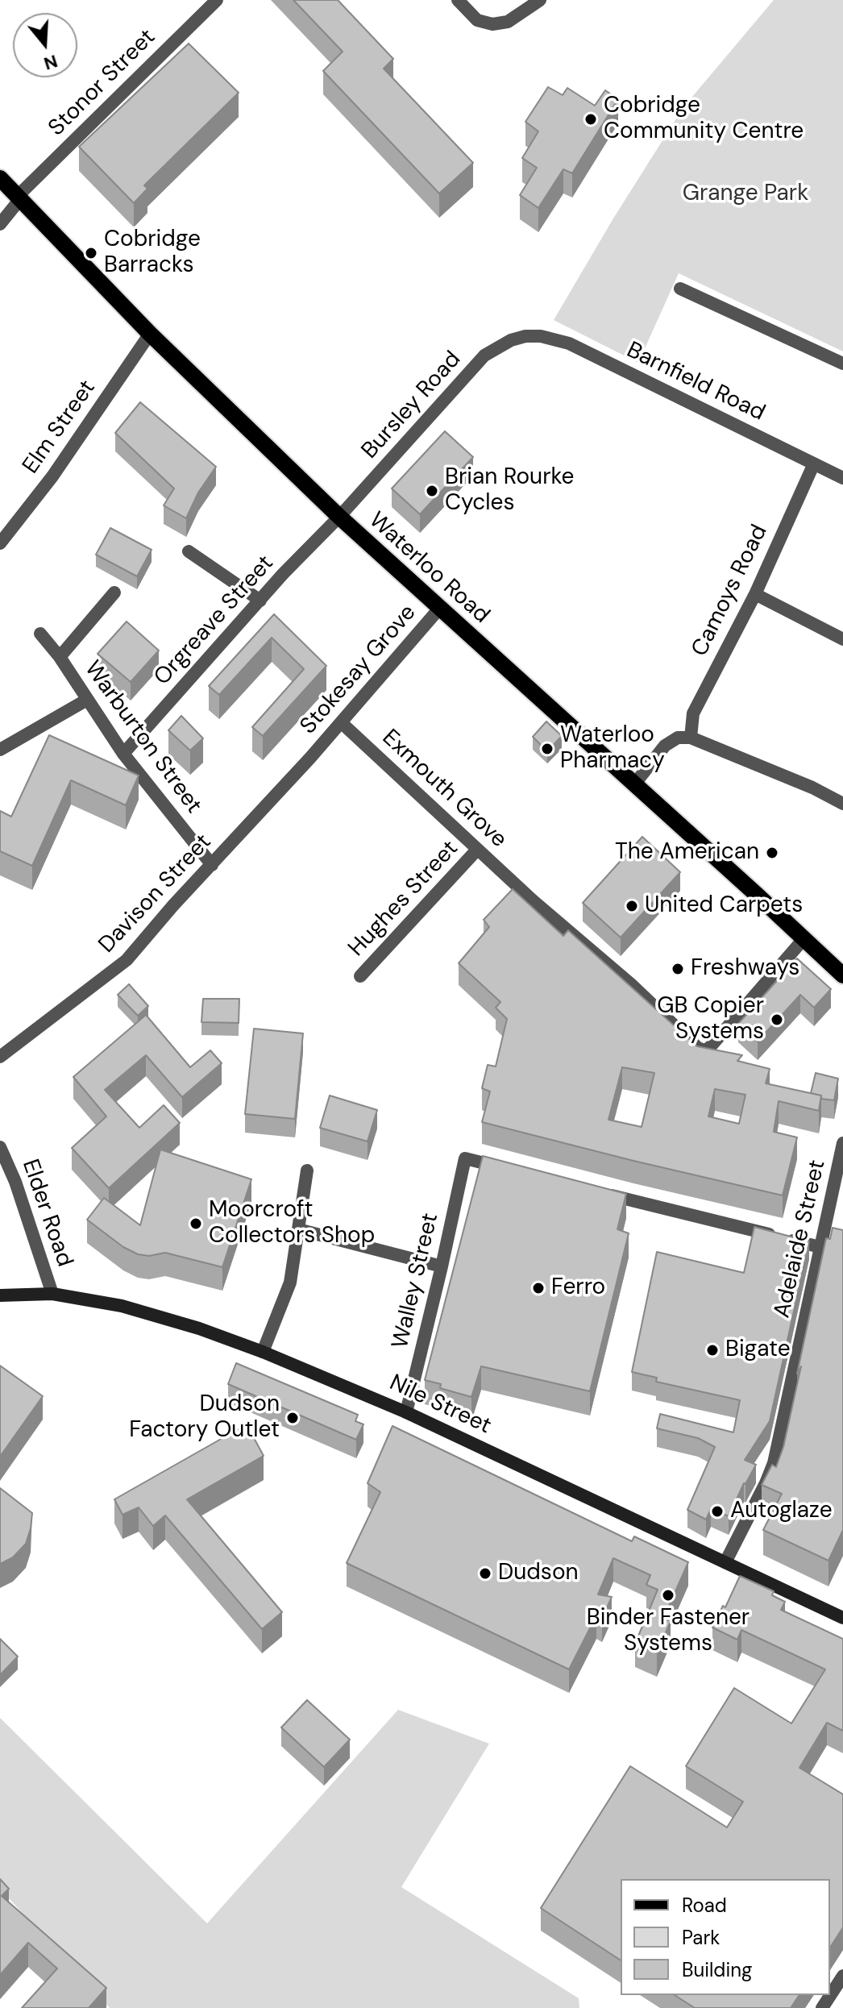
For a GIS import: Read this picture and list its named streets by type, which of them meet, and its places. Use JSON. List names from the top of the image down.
{
  "streets": {
    "main road": ["Waterloo Road", "Nile Street"],
    "street": [
      "Stonor Street",
      "Barnfield Road",
      "Bursley Road",
      "Elm Street",
      "Camoys Road",
      "Orgreave Street",
      "Stokesay Grove",
      "Warburton Street",
      "Exmouth Grove",
      "Davison Street",
      "Hughes Street",
      "Elder Road",
      "Adelaide Street",
      "Walley Street"
    ]
  },
  "crossings": [
    ["Stonor Street", "Waterloo Road"],
    ["Barnfield Road", "Bursley Road"],
    ["Barnfield Road", "Camoys Road"],
    ["Bursley Road", "Waterloo Road"],
    ["Bursley Road", "Orgreave Street"],
    ["Elm Street", "Waterloo Road"],
    ["Waterloo Road", "Orgreave Street"],
    ["Waterloo Road", "Stokesay Grove"],
    ["Waterloo Road", "Exmouth Grove"],
    ["Orgreave Street", "Warburton Street"],
    ["Stokesay Grove", "Exmouth Grove"],
    ["Stokesay Grove", "Davison Street"],
    ["Warburton Street", "Davison Street"],
    ["Exmouth Grove", "Hughes Street"],
    ["Elder Road", "Nile Street"],
    ["Adelaide Street", "Nile Street"],
    ["Walley Street", "Nile Street"]
  ],
  "parks": ["Grange Park"],
  "places": [
    "Cobridge Community Centre",
    "Cobridge Barracks",
    "Brian Rourke Cycles",
    "Waterloo Pharmacy",
    "The American",
    "United Carpets",
    "Freshways",
    "GB Copier Systems",
    "Moorcroft Collectors Shop",
    "Ferro",
    "Bigate",
    "Dudson Factory Outlet",
    "Autoglaze",
    "Dudson",
    "Binder Fastener Systems"
  ],
  "legend": ["Road", "Park", "Building"],
  "north": "bottom"
}
